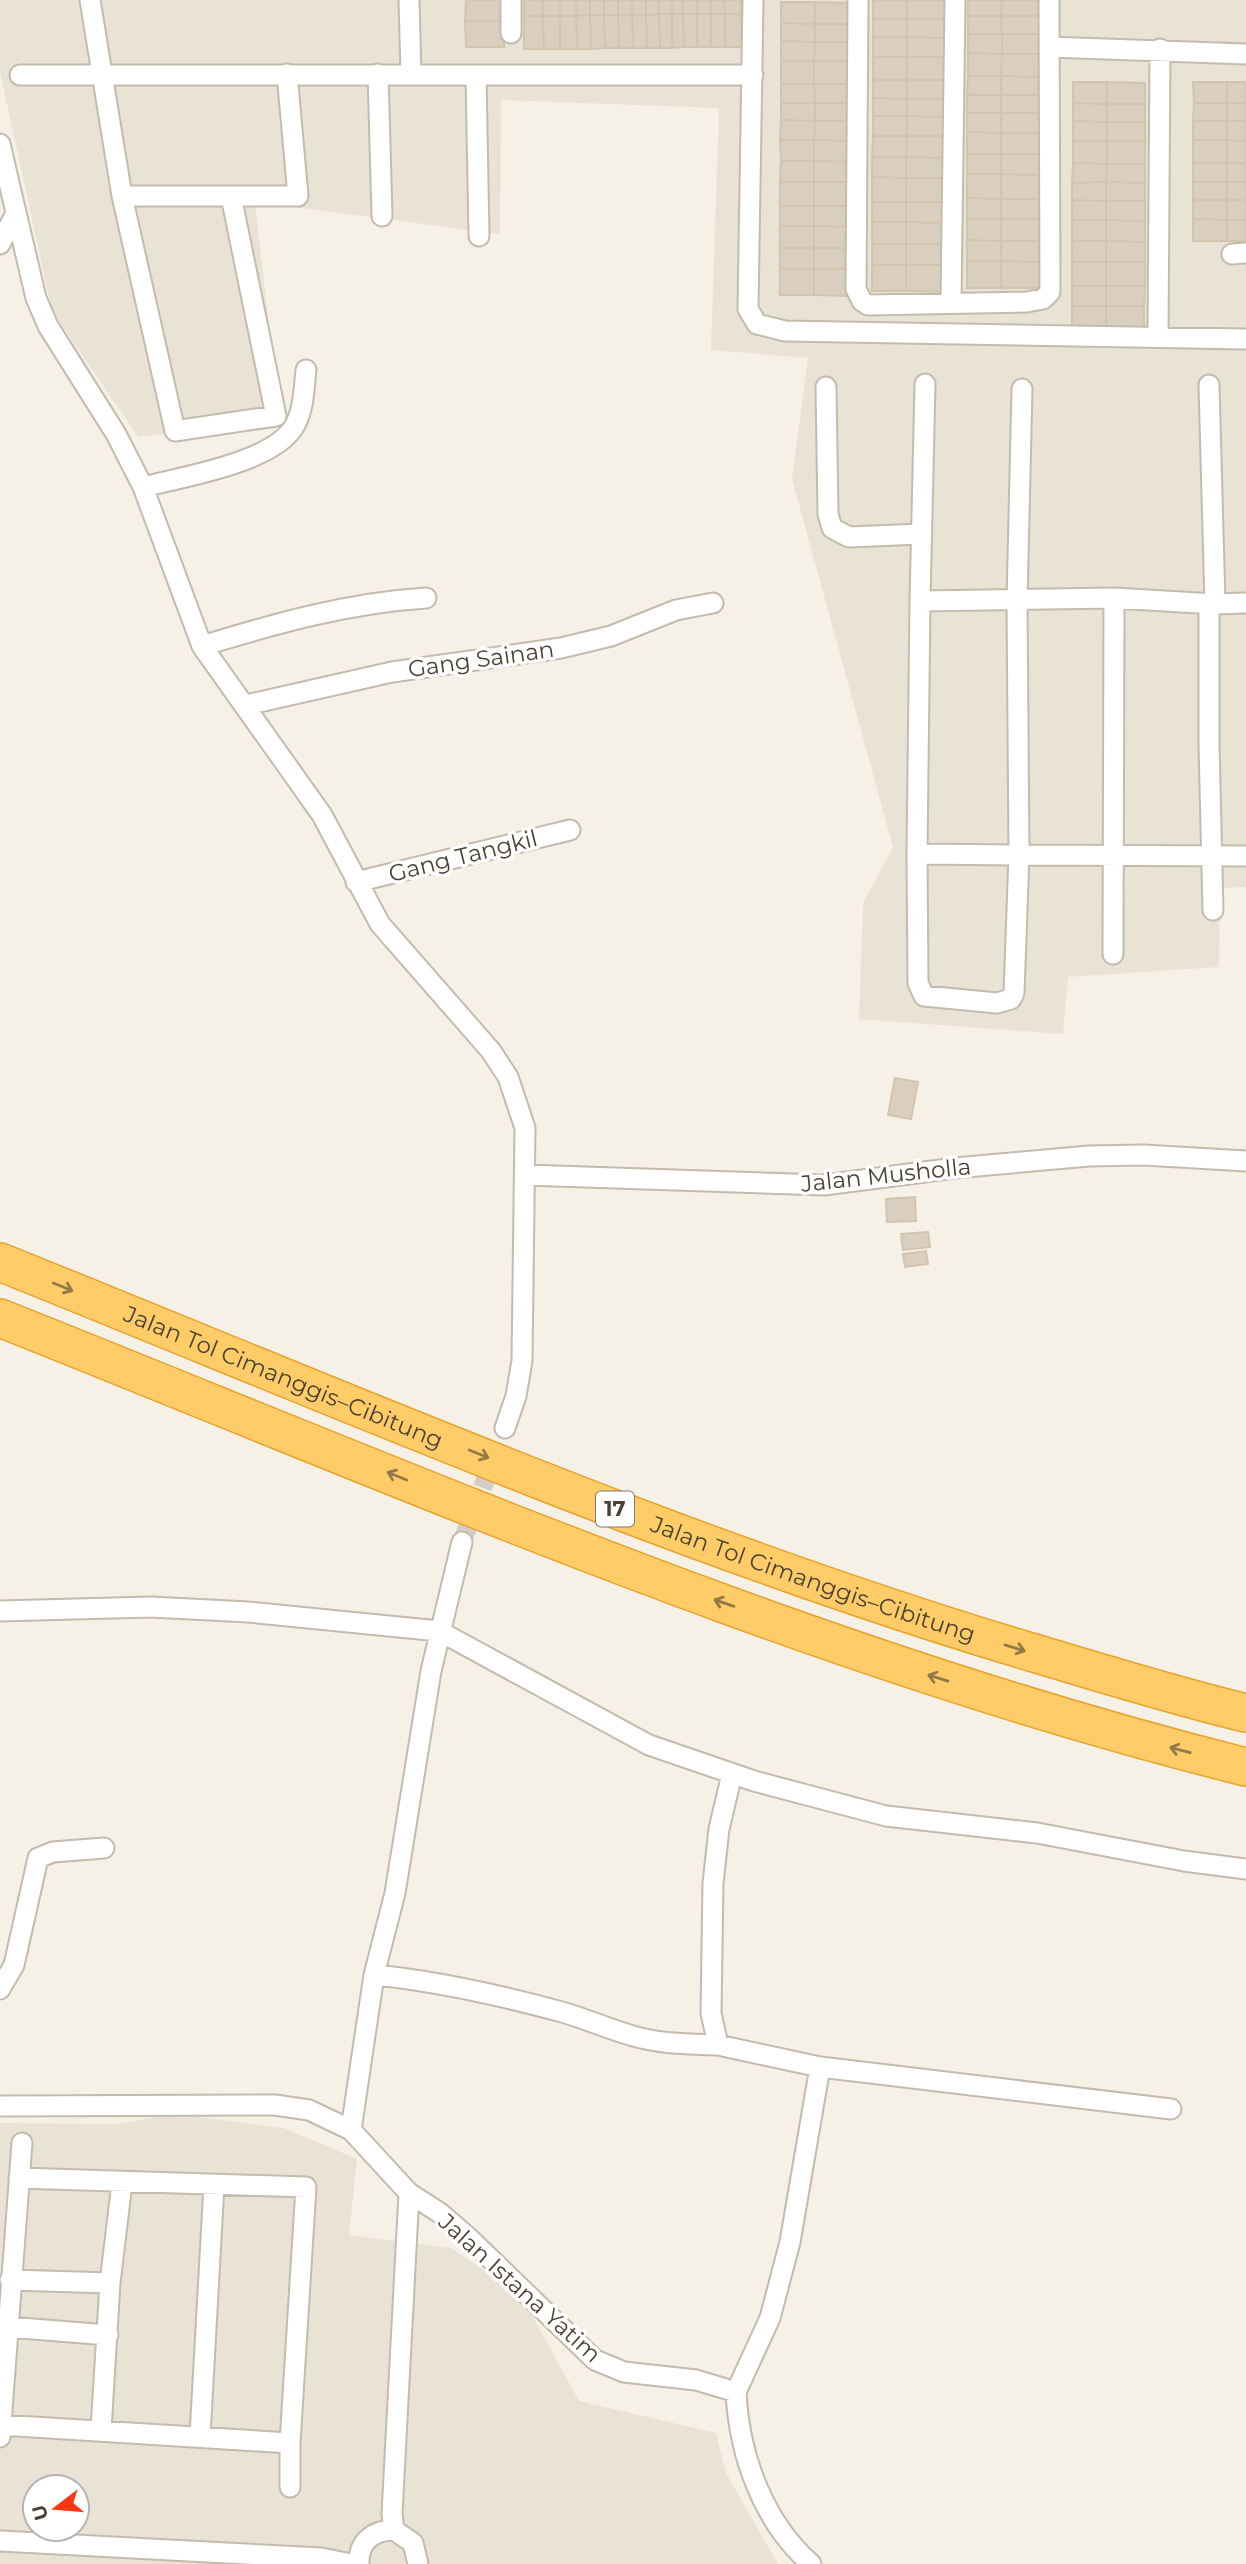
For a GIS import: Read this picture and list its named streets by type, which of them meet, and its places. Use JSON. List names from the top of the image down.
{
  "streets": {
    "highway": ["Jalan Tol Cimanggis–Cibitung", "17"],
    "street": [
      "Gang Sainan",
      "Gang Tangkil",
      "Jalan Musholla",
      "Jalan Istana Yatim"
    ]
  },
  "north": "left"
}
